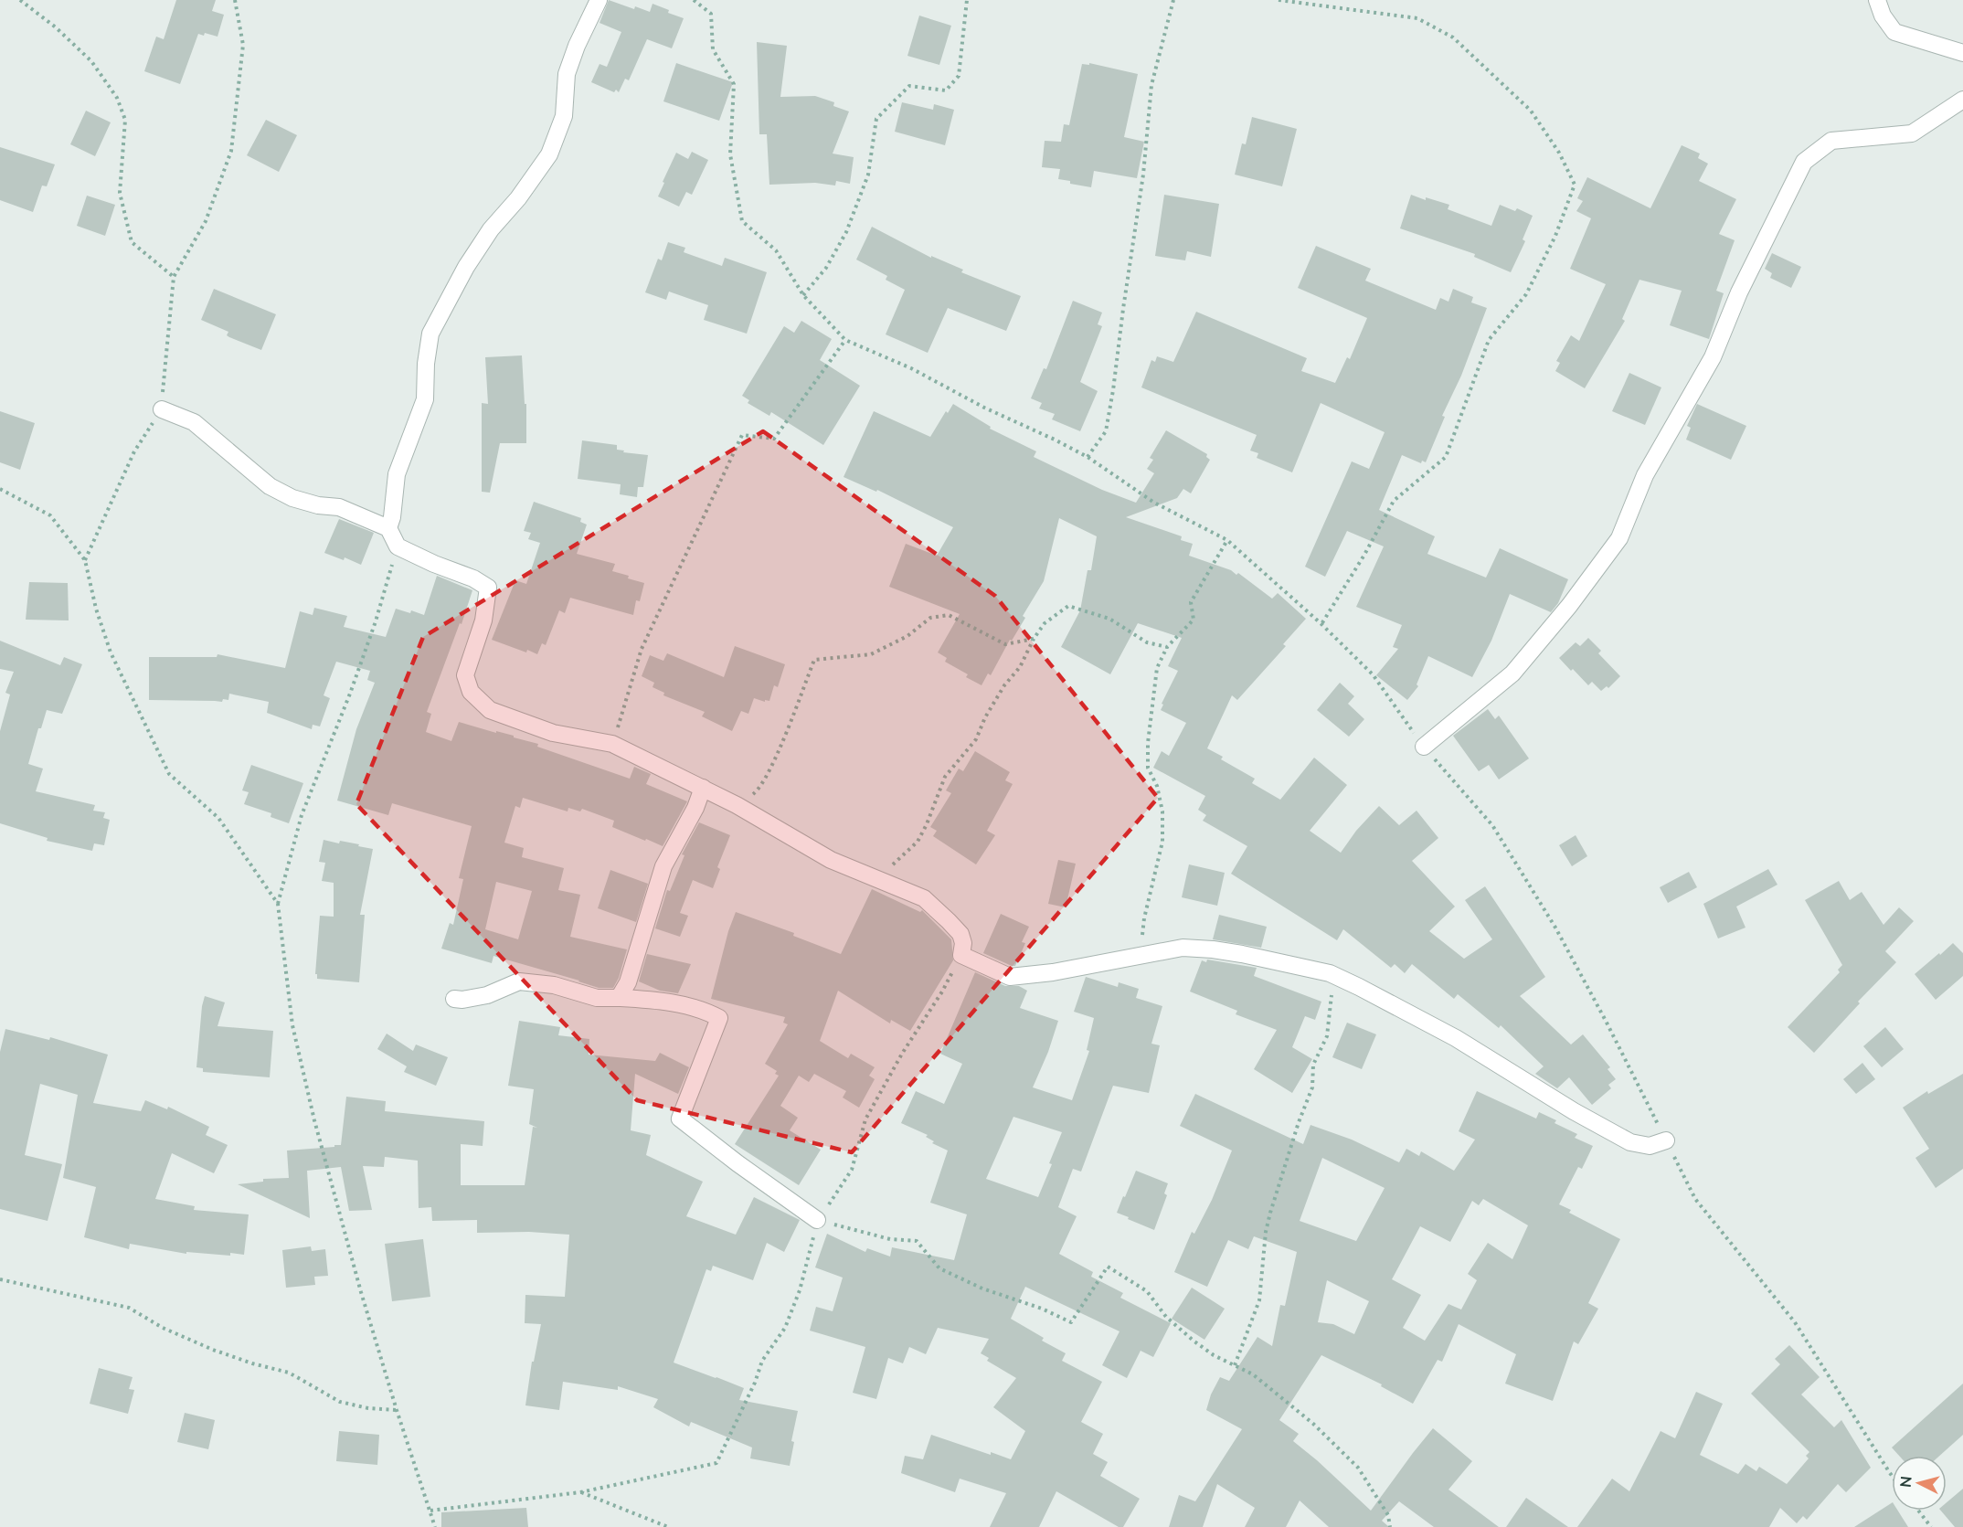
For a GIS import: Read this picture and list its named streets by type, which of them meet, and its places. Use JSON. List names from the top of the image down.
{
  "north": "left"
}
